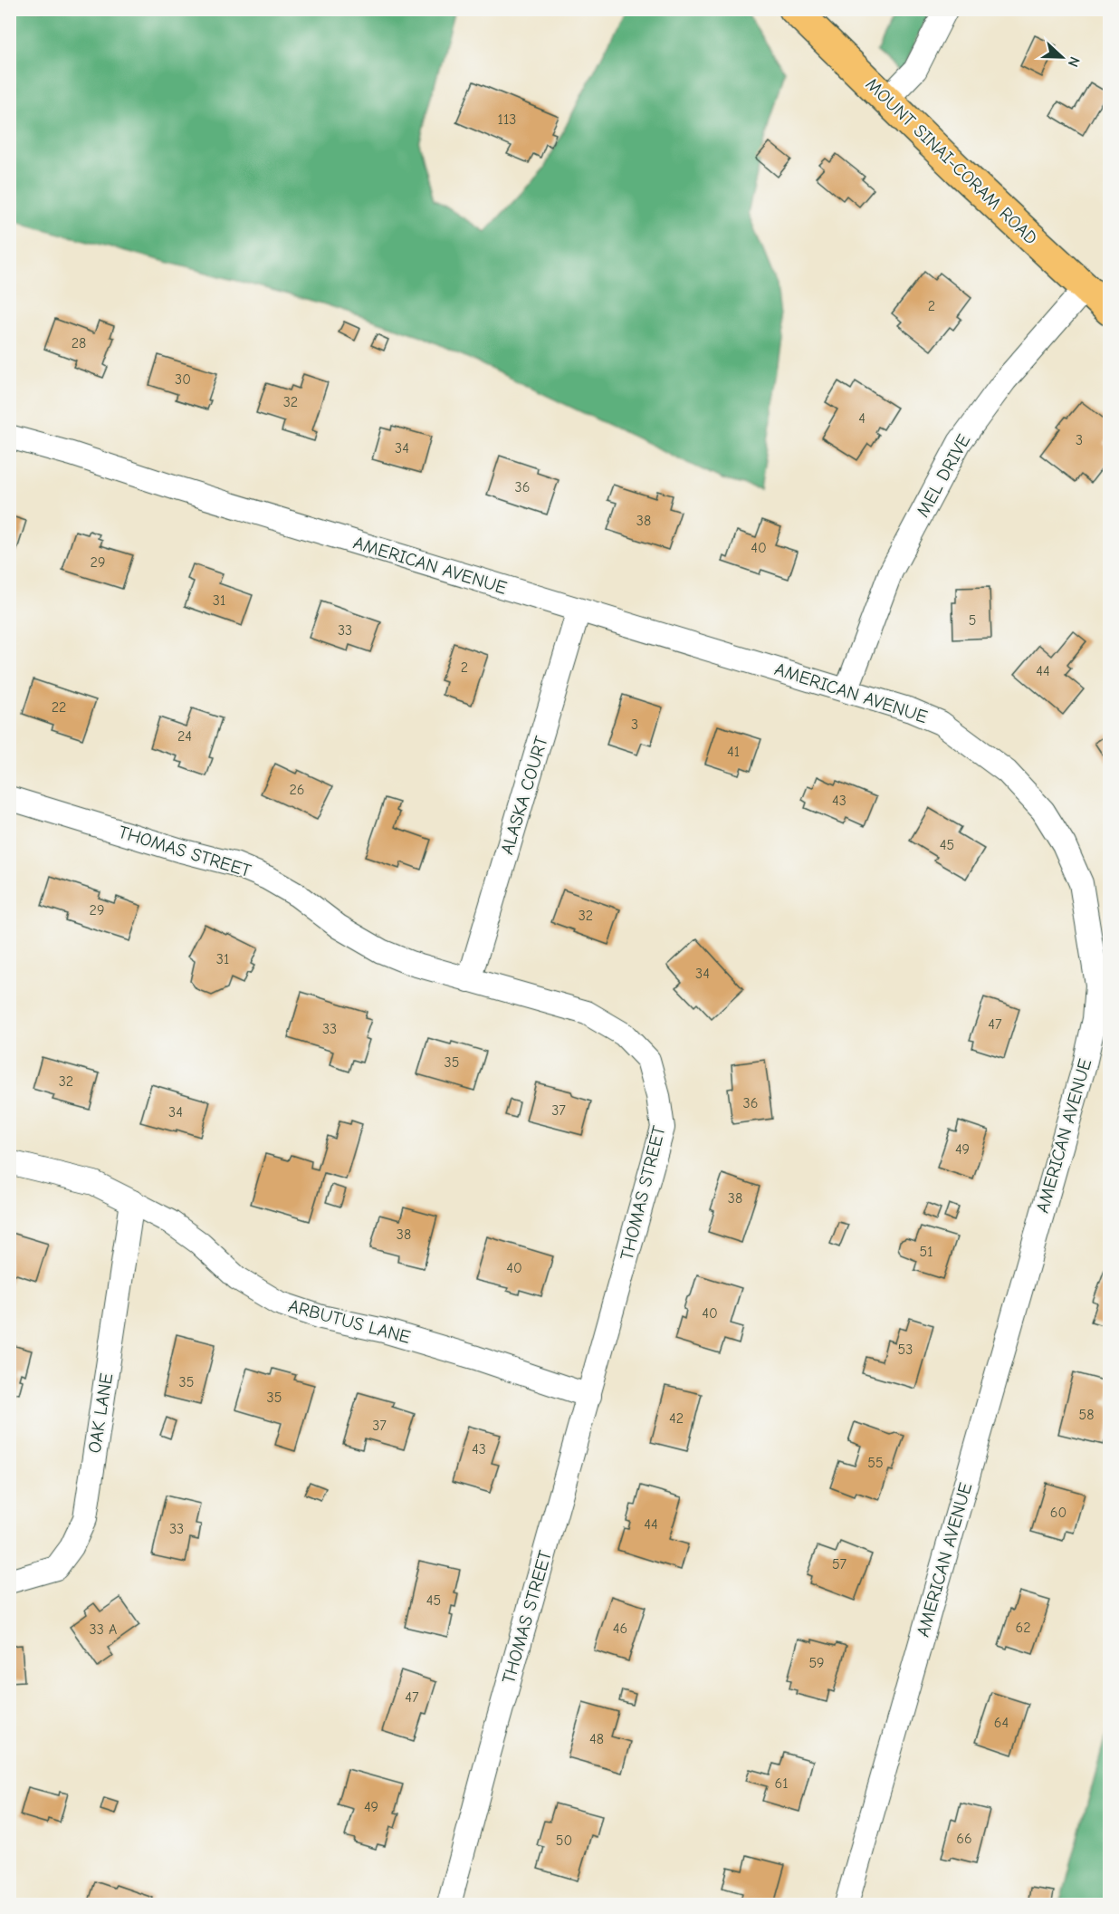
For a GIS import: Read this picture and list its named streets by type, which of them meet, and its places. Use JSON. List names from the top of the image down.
{
  "streets": {
    "main road": ["MOUNT SINAI-CORAM ROAD"],
    "street": [
      "MEL DRIVE",
      "AMERICAN AVENUE",
      "ALASKA COURT",
      "THOMAS STREET",
      "ARBUTUS LANE",
      "OAK LANE"
    ]
  },
  "crossings": [
    ["MOUNT SINAI-CORAM ROAD", "MEL DRIVE"],
    ["MEL DRIVE", "AMERICAN AVENUE"],
    ["AMERICAN AVENUE", "ALASKA COURT"],
    ["ALASKA COURT", "THOMAS STREET"],
    ["THOMAS STREET", "ARBUTUS LANE"],
    ["ARBUTUS LANE", "OAK LANE"]
  ],
  "house_numbers": [
    "113",
    "2",
    "28",
    "30",
    "32",
    "4",
    "3",
    "34",
    "36",
    "38",
    "40",
    "29",
    "31",
    "5",
    "33",
    "2",
    "44",
    "22",
    "3",
    "24",
    "41",
    "26",
    "43",
    "45",
    "29",
    "32",
    "31",
    "34",
    "47",
    "33",
    "35",
    "32",
    "36",
    "37",
    "34",
    "49",
    "38",
    "38",
    "51",
    "40",
    "40",
    "53",
    "35",
    "35",
    "58",
    "42",
    "37",
    "43",
    "55",
    "60",
    "44",
    "33",
    "57",
    "45",
    "62",
    "46",
    "33 A",
    "59",
    "47",
    "64",
    "48",
    "61",
    "49",
    "66",
    "50"
  ],
  "north": "right"
}
